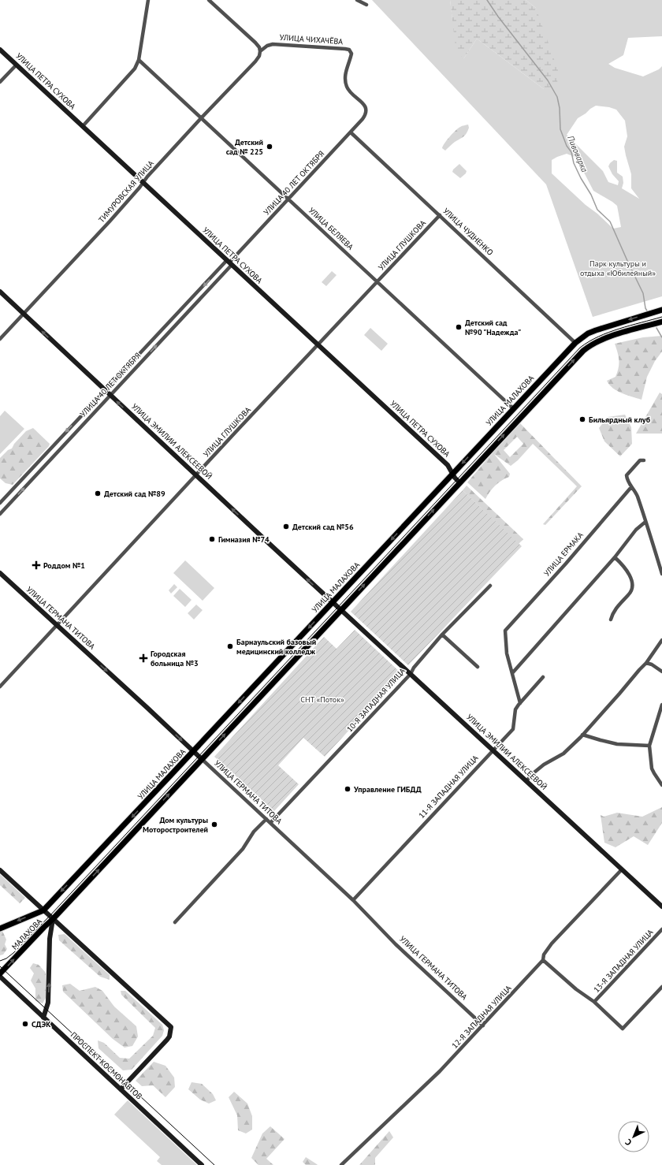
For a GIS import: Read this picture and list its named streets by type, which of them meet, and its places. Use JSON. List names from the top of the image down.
{
  "streets": {
    "main road": ["УЛИЦА МАЛАХОВА", "МАЛАХОВА"],
    "street": [
      "УЛИЦА ЧИХАЧЁВА",
      "УЛИЦА ПЕТРА СУХОВА",
      "УЛИЦА 40 ЛЕТ ОКТЯБРЯ",
      "ТИМУРОВСКАЯ УЛИЦА",
      "УЛИЦА БЕЛЯЕВА",
      "УЛИЦА ЧУДНЕНКО",
      "УЛИЦА ГЛУШКОВА",
      "УЛИЦА ЭМИЛИИ АЛЕКСЕЕВОЙ",
      "УЛИЦА ЕРМАКА",
      "УЛИЦА ГЕРМАНА ТИТОВА",
      "10-Я ЗАПАДНАЯ УЛИЦА",
      "11-Я ЗАПАДНАЯ УЛИЦА",
      "13-Я ЗАПАДНАЯ УЛИЦА",
      "12-Я ЗАПАДНАЯ УЛИЦА",
      "ПРОСПЕКТ КОСМОНАВТОВ"
    ]
  },
  "crossings": [
    ["УЛИЦА ЧИХАЧЁВА", "УЛИЦА 40 ЛЕТ ОКТЯБРЯ"],
    ["УЛИЦА ЧИХАЧЁВА", "ТИМУРОВСКАЯ УЛИЦА"],
    ["УЛИЦА ПЕТРА СУХОВА", "УЛИЦА 40 ЛЕТ ОКТЯБРЯ"],
    ["УЛИЦА ПЕТРА СУХОВА", "ТИМУРОВСКАЯ УЛИЦА"],
    ["УЛИЦА ПЕТРА СУХОВА", "УЛИЦА ГЛУШКОВА"],
    ["УЛИЦА ПЕТРА СУХОВА", "УЛИЦА МАЛАХОВА"],
    ["УЛИЦА 40 ЛЕТ ОКТЯБРЯ", "УЛИЦА БЕЛЯЕВА"],
    ["УЛИЦА 40 ЛЕТ ОКТЯБРЯ", "УЛИЦА ЧУДНЕНКО"],
    ["УЛИЦА 40 ЛЕТ ОКТЯБРЯ", "УЛИЦА ЭМИЛИИ АЛЕКСЕЕВОЙ"],
    ["ТИМУРОВСКАЯ УЛИЦА", "УЛИЦА БЕЛЯЕВА"],
    ["ТИМУРОВСКАЯ УЛИЦА", "УЛИЦА ЭМИЛИИ АЛЕКСЕЕВОЙ"],
    ["УЛИЦА БЕЛЯЕВА", "УЛИЦА ГЛУШКОВА"],
    ["УЛИЦА БЕЛЯЕВА", "УЛИЦА МАЛАХОВА"],
    ["УЛИЦА ЧУДНЕНКО", "УЛИЦА ГЛУШКОВА"],
    ["УЛИЦА ЧУДНЕНКО", "УЛИЦА МАЛАХОВА"],
    ["УЛИЦА ГЛУШКОВА", "УЛИЦА ЭМИЛИИ АЛЕКСЕЕВОЙ"],
    ["УЛИЦА ГЛУШКОВА", "УЛИЦА ГЕРМАНА ТИТОВА"],
    ["УЛИЦА МАЛАХОВА", "УЛИЦА ЭМИЛИИ АЛЕКСЕЕВОЙ"],
    ["УЛИЦА МАЛАХОВА", "УЛИЦА ГЕРМАНА ТИТОВА"],
    ["УЛИЦА МАЛАХОВА", "МАЛАХОВА"],
    ["УЛИЦА ЭМИЛИИ АЛЕКСЕЕВОЙ", "10-Я ЗАПАДНАЯ УЛИЦА"],
    ["УЛИЦА ЭМИЛИИ АЛЕКСЕЕВОЙ", "11-Я ЗАПАДНАЯ УЛИЦА"],
    ["УЛИЦА ЭМИЛИИ АЛЕКСЕЕВОЙ", "12-Я ЗАПАДНАЯ УЛИЦА"],
    ["УЛИЦА ГЕРМАНА ТИТОВА", "10-Я ЗАПАДНАЯ УЛИЦА"],
    ["УЛИЦА ГЕРМАНА ТИТОВА", "11-Я ЗАПАДНАЯ УЛИЦА"],
    ["УЛИЦА ГЕРМАНА ТИТОВА", "12-Я ЗАПАДНАЯ УЛИЦА"]
  ],
  "one_way": ["УЛИЦА ЭМИЛИИ АЛЕКСЕЕВОЙ"],
  "water": ["Пивоварка"],
  "parks": ["Парк культуры и отдыха «Юбилейный»", "СНТ «Поток»"],
  "places": {
    "other": [
      "Детский сад № 225",
      "Детский сад №90 \"Надежда\"",
      "Бильярдный клуб",
      "Детский сад №89",
      "Детский сад №56",
      "Гимназия №74",
      "Барнаульский базовый медицинский колледж",
      "Управление ГИБДД",
      "Дом культуры Моторостроителей",
      "СДЭК"
    ],
    "health": ["Роддом №1", "Городская больница №3"]
  },
  "north": "bottom left"
}
